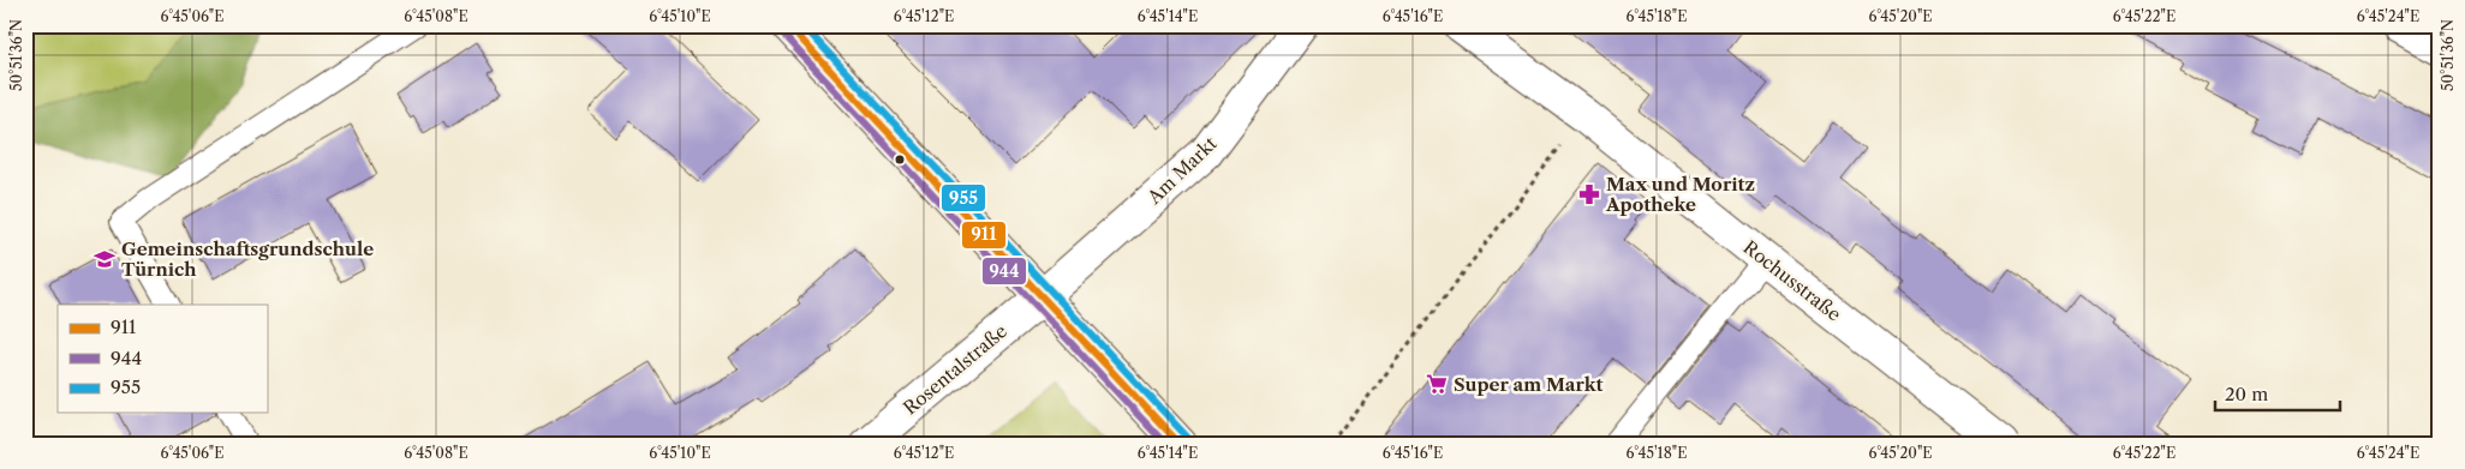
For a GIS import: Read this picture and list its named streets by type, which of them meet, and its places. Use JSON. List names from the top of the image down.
{
  "streets": {
    "street": ["Am Markt", "Rochusstraße", "Rosentalstraße"]
  },
  "crossings": [
    ["Am Markt", "Rosentalstraße"]
  ],
  "places": {
    "pharmacy": ["Max und Moritz Apotheke"],
    "school or university": ["Gemeinschaftsgrundschule Türnich"],
    "supermarket": ["Super am Markt"]
  },
  "lines": ["transit line 911", "transit line 955", "transit line 944"],
  "legend": ["911", "944", "955"],
  "scale_bar": "20 m",
  "coordinates": [
    "6°45'06\"E",
    "6°45'08\"E",
    "6°45'10\"E",
    "6°45'12\"E",
    "6°45'14\"E",
    "6°45'16\"E",
    "6°45'18\"E",
    "6°45'20\"E",
    "6°45'22\"E",
    "6°45'24\"E",
    "50°51'36\"N"
  ]
}
